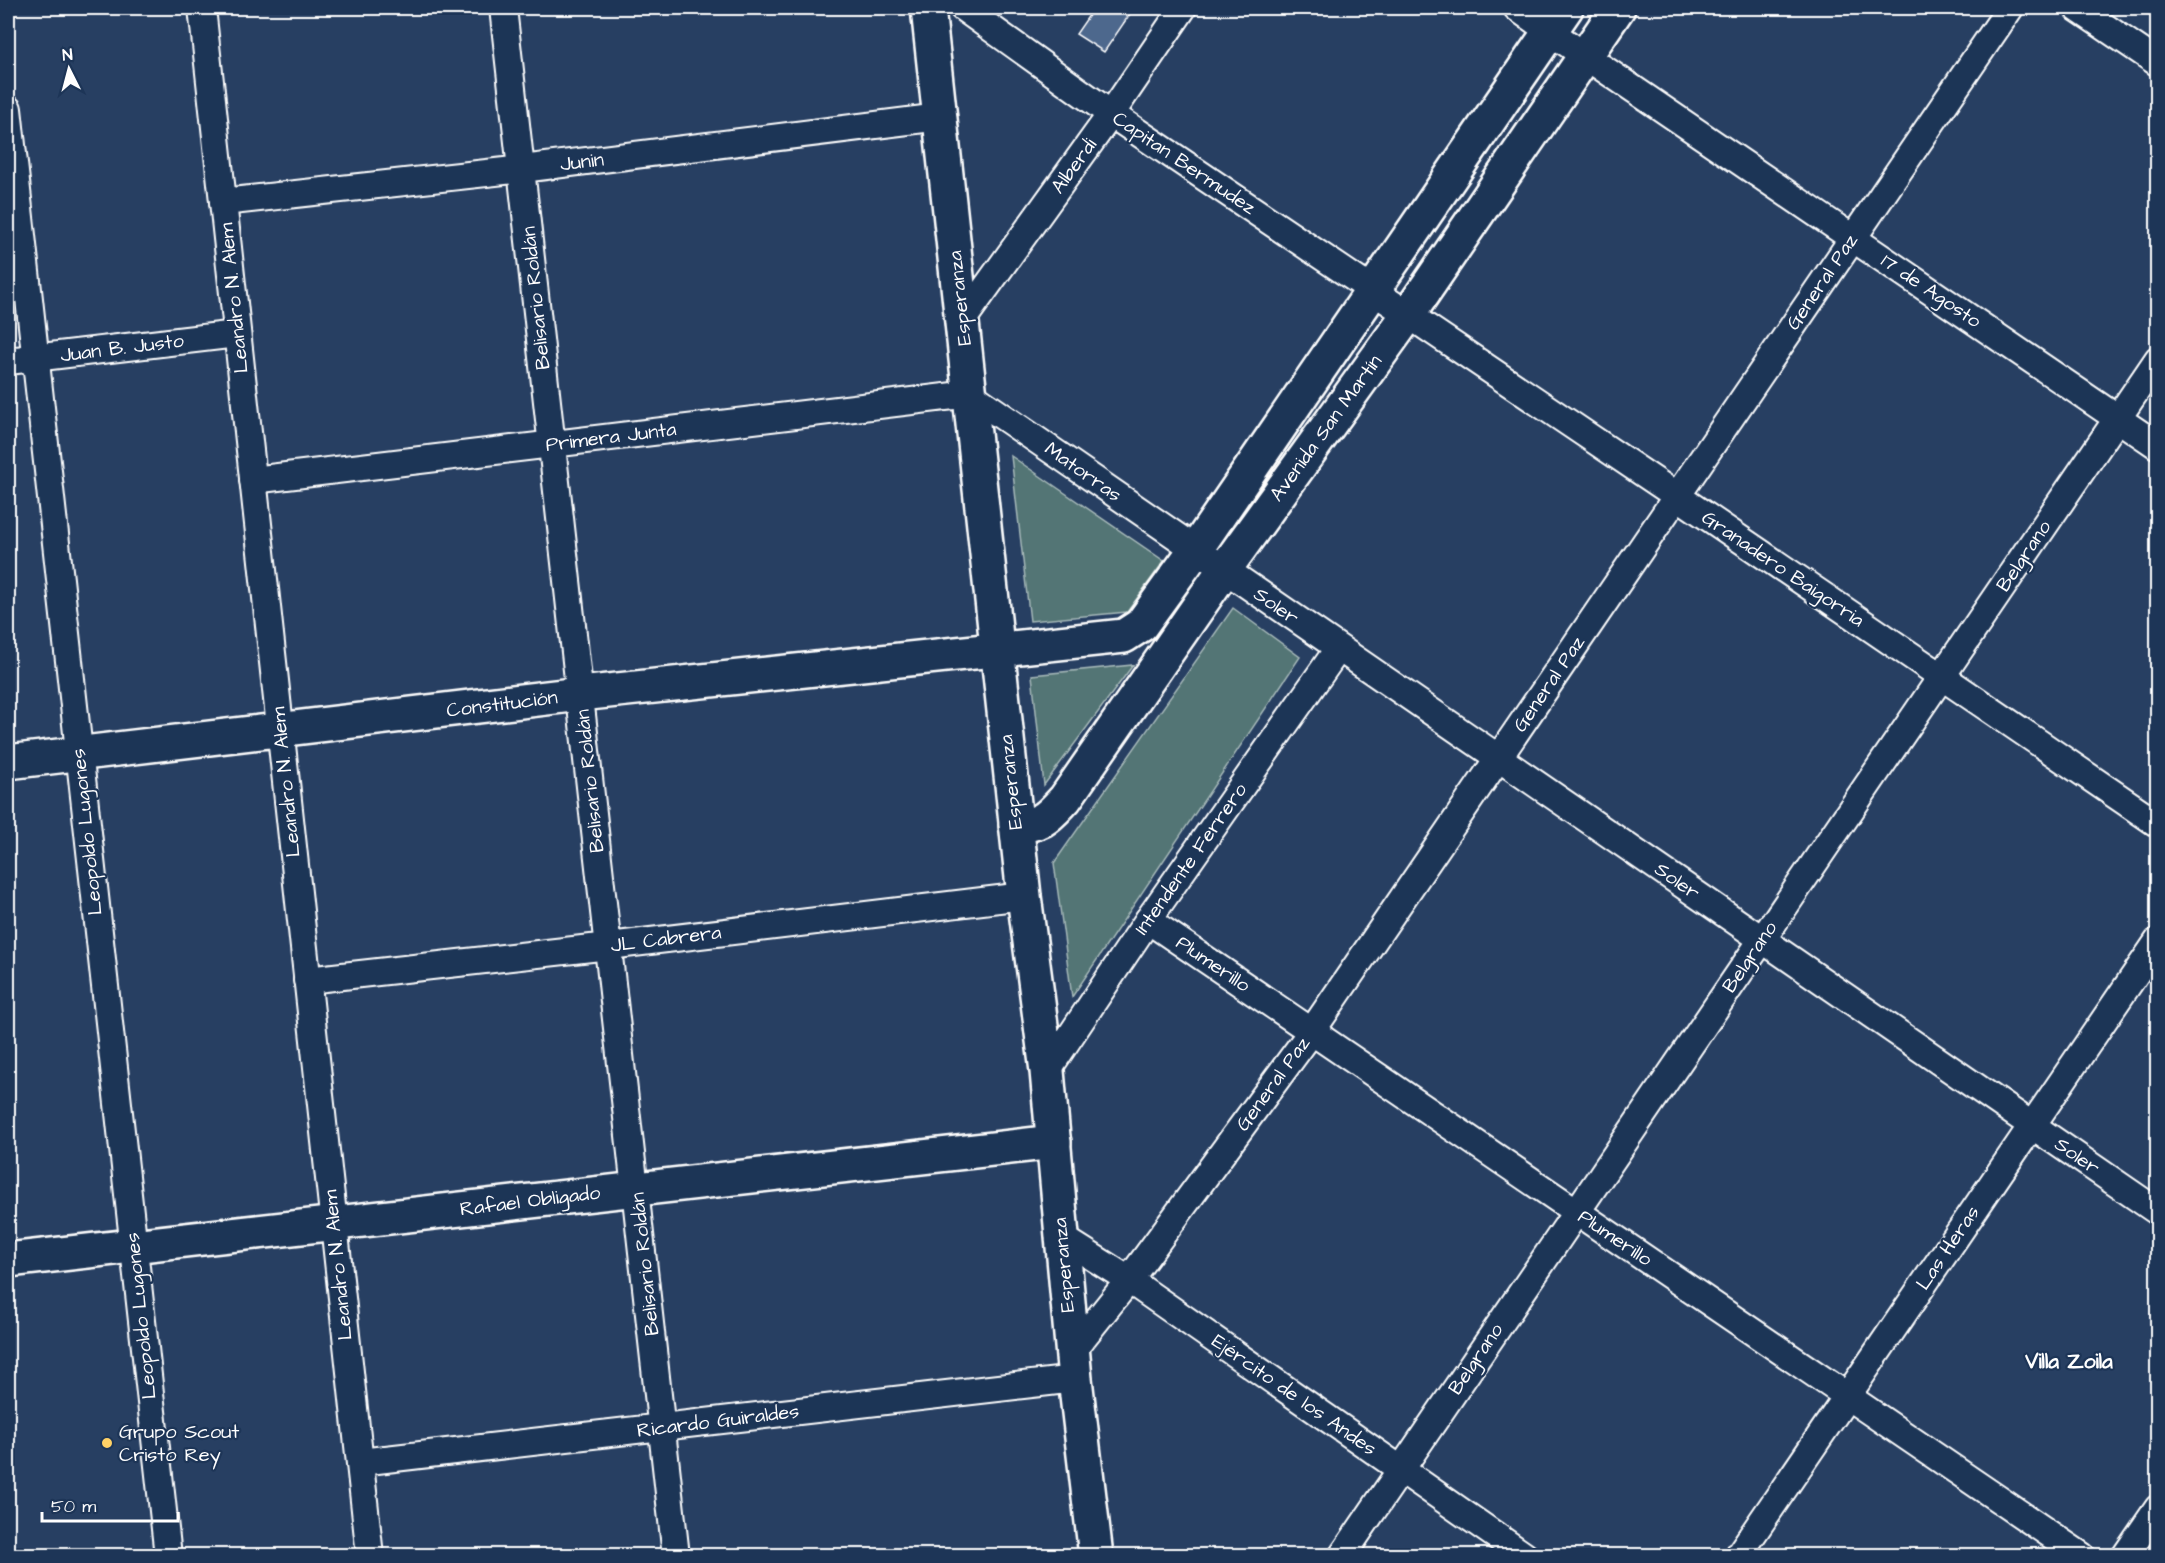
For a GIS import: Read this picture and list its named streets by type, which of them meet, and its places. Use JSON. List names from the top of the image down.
{
  "streets": {
    "main road": [
      "Esperanza",
      "Avenida San Martín",
      "Constitución",
      "Rafael Obligado"
    ],
    "street": [
      "Junin",
      "Capitan Bermudez",
      "Alberdi",
      "General Paz",
      "17 de Agosto",
      "Leandro N. Alem",
      "Belisario Roldán",
      "Juan B. Justo",
      "Primera Junta",
      "Matorras",
      "Belgrano",
      "Granadero Baigorria",
      "Soler",
      "Leopoldo Lugones",
      "Intendente Ferrero",
      "JL Cabrera",
      "Plumerillo",
      "Las Heras",
      "Ejército de los Andes",
      "Ricardo Guiraldes"
    ]
  },
  "crossings": [
    ["Junin", "Leandro N. Alem"],
    ["Junin", "Belisario Roldán"],
    ["Junin", "Esperanza"],
    ["Capitan Bermudez", "Alberdi"],
    ["Capitan Bermudez", "Avenida San Martín"],
    ["Capitan Bermudez", "Granadero Baigorria"],
    ["Alberdi", "Esperanza"],
    ["General Paz", "17 de Agosto"],
    ["General Paz", "Esperanza"],
    ["General Paz", "Granadero Baigorria"],
    ["General Paz", "Soler"],
    ["General Paz", "Plumerillo"],
    ["General Paz", "Ejército de los Andes"],
    ["General Paz", "Ricardo Guiraldes"],
    ["17 de Agosto", "Avenida San Martín"],
    ["17 de Agosto", "Belgrano"],
    ["Leandro N. Alem", "Juan B. Justo"],
    ["Leandro N. Alem", "Primera Junta"],
    ["Leandro N. Alem", "Constitución"],
    ["Leandro N. Alem", "JL Cabrera"],
    ["Leandro N. Alem", "Rafael Obligado"],
    ["Leandro N. Alem", "Ricardo Guiraldes"],
    ["Belisario Roldán", "Primera Junta"],
    ["Belisario Roldán", "Constitución"],
    ["Belisario Roldán", "JL Cabrera"],
    ["Belisario Roldán", "Rafael Obligado"],
    ["Belisario Roldán", "Ricardo Guiraldes"],
    ["Esperanza", "Avenida San Martín"],
    ["Esperanza", "Primera Junta"],
    ["Esperanza", "Matorras"],
    ["Esperanza", "Constitución"],
    ["Esperanza", "Intendente Ferrero"],
    ["Esperanza", "JL Cabrera"],
    ["Esperanza", "Rafael Obligado"],
    ["Esperanza", "Ejército de los Andes"],
    ["Esperanza", "Ricardo Guiraldes"],
    ["Juan B. Justo", "Leopoldo Lugones"],
    ["Avenida San Martín", "Matorras"],
    ["Avenida San Martín", "Granadero Baigorria"],
    ["Avenida San Martín", "Soler"],
    ["Avenida San Martín", "Constitución"],
    ["Primera Junta", "Matorras"],
    ["Matorras", "Soler"],
    ["Belgrano", "Granadero Baigorria"],
    ["Belgrano", "Soler"],
    ["Belgrano", "Plumerillo"],
    ["Belgrano", "Ejército de los Andes"],
    ["Soler", "Intendente Ferrero"],
    ["Soler", "Las Heras"],
    ["Constitución", "Leopoldo Lugones"],
    ["Leopoldo Lugones", "Rafael Obligado"],
    ["Intendente Ferrero", "Plumerillo"],
    ["Plumerillo", "Las Heras"]
  ],
  "districts": ["Villa Zoila"],
  "places": ["Grupo Scout Cristo Rey"],
  "scale_bar": "50 m",
  "north": "top"
}
